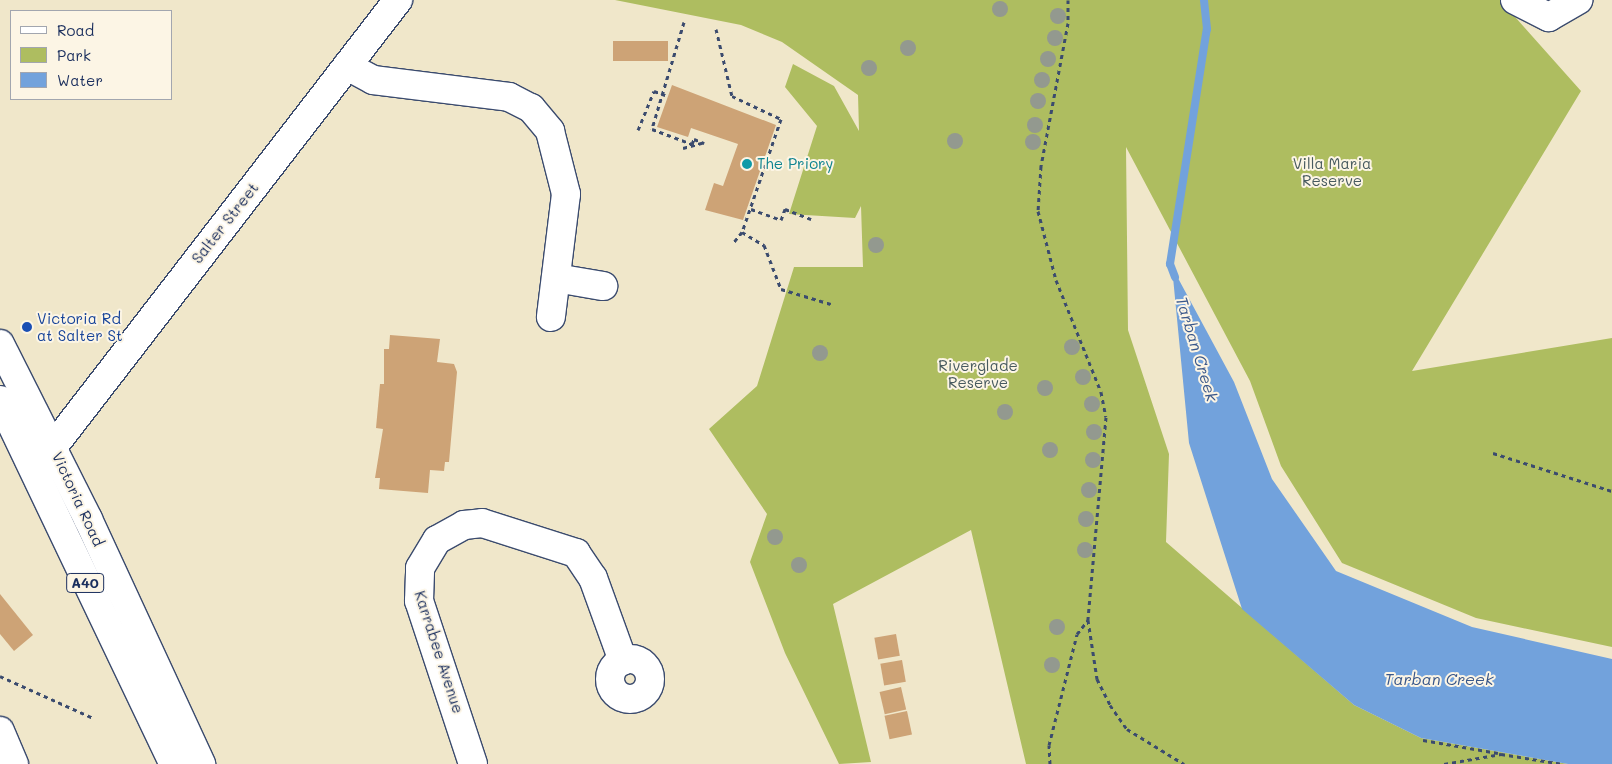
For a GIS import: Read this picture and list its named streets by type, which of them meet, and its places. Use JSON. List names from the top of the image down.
{
  "streets": {
    "main road": [
      "Salter Street",
      "Victoria Road",
      "A40",
      "Karrabee Avenue"
    ]
  },
  "crossings": [
    ["Salter Street", "Victoria Road"]
  ],
  "water": ["Tarban Creek"],
  "parks": ["Villa Maria Reserve", "Riverglade Reserve"],
  "places": ["The Priory", "Victoria Rd at Salter St"],
  "legend": ["Road", "Park", "Water"]
}
